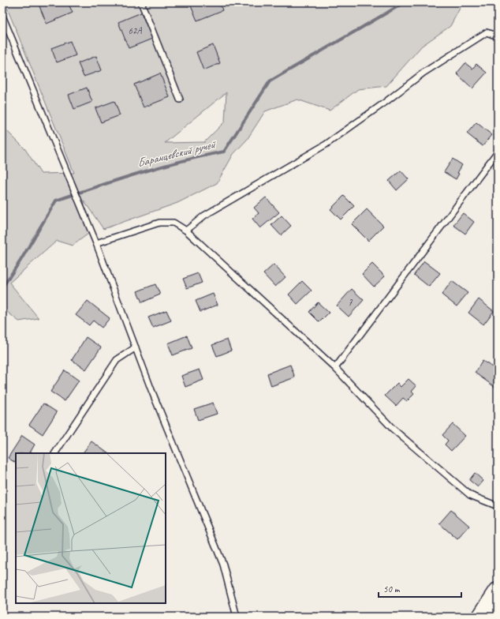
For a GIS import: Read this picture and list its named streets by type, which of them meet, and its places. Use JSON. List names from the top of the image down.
{
  "water": ["Баранцевский ручей"],
  "house_numbers": ["62А", "7"],
  "scale_bar": "50 m"
}
